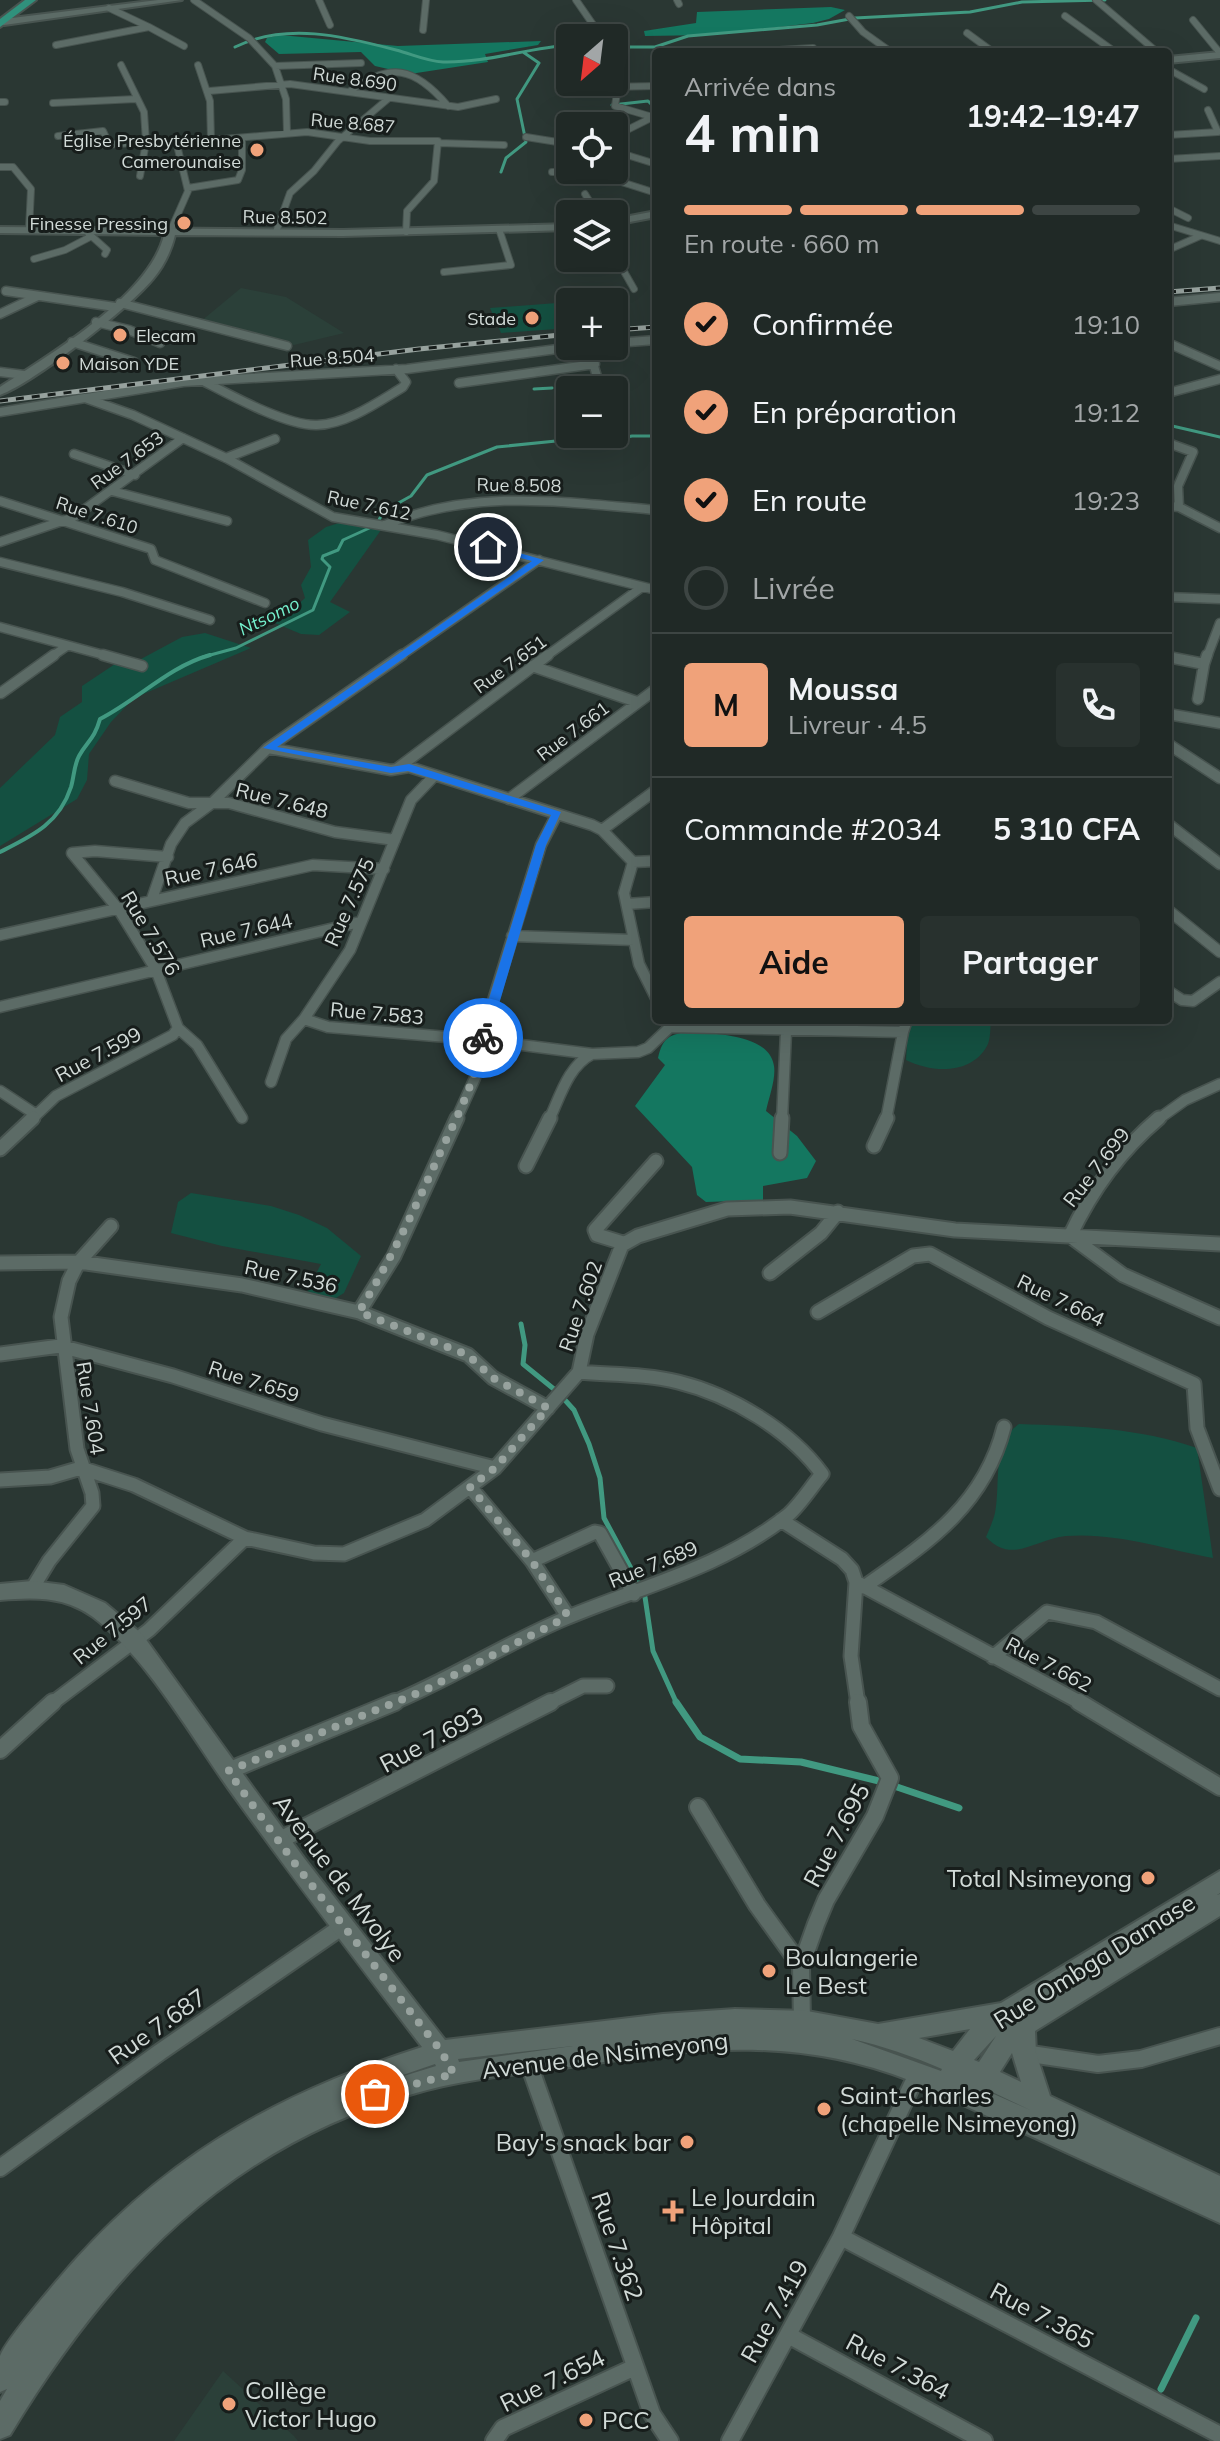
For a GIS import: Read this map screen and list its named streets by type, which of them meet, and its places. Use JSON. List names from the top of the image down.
{
  "streets": {
    "main road": [
      "Rue 8.502",
      "Avenue de Mvolye",
      "Rue Ombga Damase",
      "Avenue de Nsimeyong"
    ],
    "street": [
      "Rue 8.690",
      "Rue 8.687",
      "Rue 8.504",
      "Rue 7.653",
      "Rue 8.508",
      "Rue 7.612",
      "Rue 7.610",
      "Rue 7.651",
      "Rue 7.661",
      "Rue 7.648",
      "Rue 7.646",
      "Rue 7.575",
      "Rue 7.644",
      "Rue 7.576",
      "Rue 7.583",
      "Rue 7.599",
      "Rue 7.699",
      "Rue 7.536",
      "Rue 7.664",
      "Rue 7.602",
      "Rue 7.659",
      "Rue 7.604",
      "Rue 7.689",
      "Rue 7.597",
      "Rue 7.662",
      "Rue 7.693",
      "Rue 7.695",
      "Rue 7.687",
      "Rue 7.362",
      "Rue 7.419",
      "Rue 7.365",
      "Rue 7.364",
      "Rue 7.654"
    ]
  },
  "crossings": [
    ["Rue 8.504", "Rue 7.612"],
    ["Rue 7.653", "Rue 7.612"],
    ["Rue 7.653", "Rue 7.610"],
    ["Rue 8.508", "Rue 7.612"],
    ["Rue 7.612", "Rue 7.651"],
    ["Rue 7.648", "Rue 7.575"],
    ["Rue 7.646", "Rue 7.575"],
    ["Rue 7.646", "Rue 7.576"],
    ["Rue 7.575", "Rue 7.644"],
    ["Rue 7.575", "Rue 7.583"],
    ["Rue 7.644", "Rue 7.576"],
    ["Rue 7.576", "Rue 7.599"],
    ["Rue 7.699", "Rue 7.602"],
    ["Rue 7.536", "Rue 7.602"],
    ["Rue 7.536", "Rue 7.604"],
    ["Rue 7.602", "Rue 7.659"],
    ["Rue 7.602", "Rue 7.604"],
    ["Rue 7.602", "Rue 7.689"],
    ["Rue 7.602", "Rue 7.597"],
    ["Rue 7.659", "Rue 7.604"],
    ["Rue 7.604", "Avenue de Mvolye"],
    ["Rue 7.689", "Avenue de Mvolye"],
    ["Rue 7.597", "Avenue de Mvolye"],
    ["Rue 7.662", "Rue 7.695"],
    ["Rue 7.693", "Avenue de Mvolye"],
    ["Rue 7.695", "Avenue de Nsimeyong"],
    ["Avenue de Mvolye", "Rue 7.687"],
    ["Avenue de Mvolye", "Avenue de Nsimeyong"],
    ["Rue Ombga Damase", "Avenue de Nsimeyong"],
    ["Avenue de Nsimeyong", "Rue 7.362"],
    ["Avenue de Nsimeyong", "Rue 7.419"],
    ["Rue 7.362", "Rue 7.654"],
    ["Rue 7.419", "Rue 7.365"],
    ["Rue 7.419", "Rue 7.364"]
  ],
  "water": ["Ntsomo"],
  "places": {
    "other": [
      "Église Presbytérienne Camerounaise",
      "Finesse Pressing",
      "Stade",
      "Elecam",
      "Maison YDE",
      "Total Nsimeyong",
      "Boulangerie Le Best",
      "Saint-Charles (chapelle Nsimeyong)",
      "Bay's snack bar",
      "Collège Victor Hugo",
      "PCC"
    ],
    "health": ["Le Jourdain Hôpital"]
  },
  "north": "bottom left",
  "page": {
    "map_buttons": ["+", "−"],
    "heading": ["4 min", "Arrivée dans", "19:42–19:47"],
    "panel": [
      "Moussa",
      "Livreur · 4.5",
      "Commande #2034",
      "5 310 CFA"
    ],
    "bar": "En route · 660 m",
    "list": [
      ["Confirmée", "19:10"],
      ["En préparation", "19:12"],
      ["En route", "19:23"],
      "Livrée"
    ],
    "round": "M",
    "buttons": ["Aide", "Partager"]
  }
}
